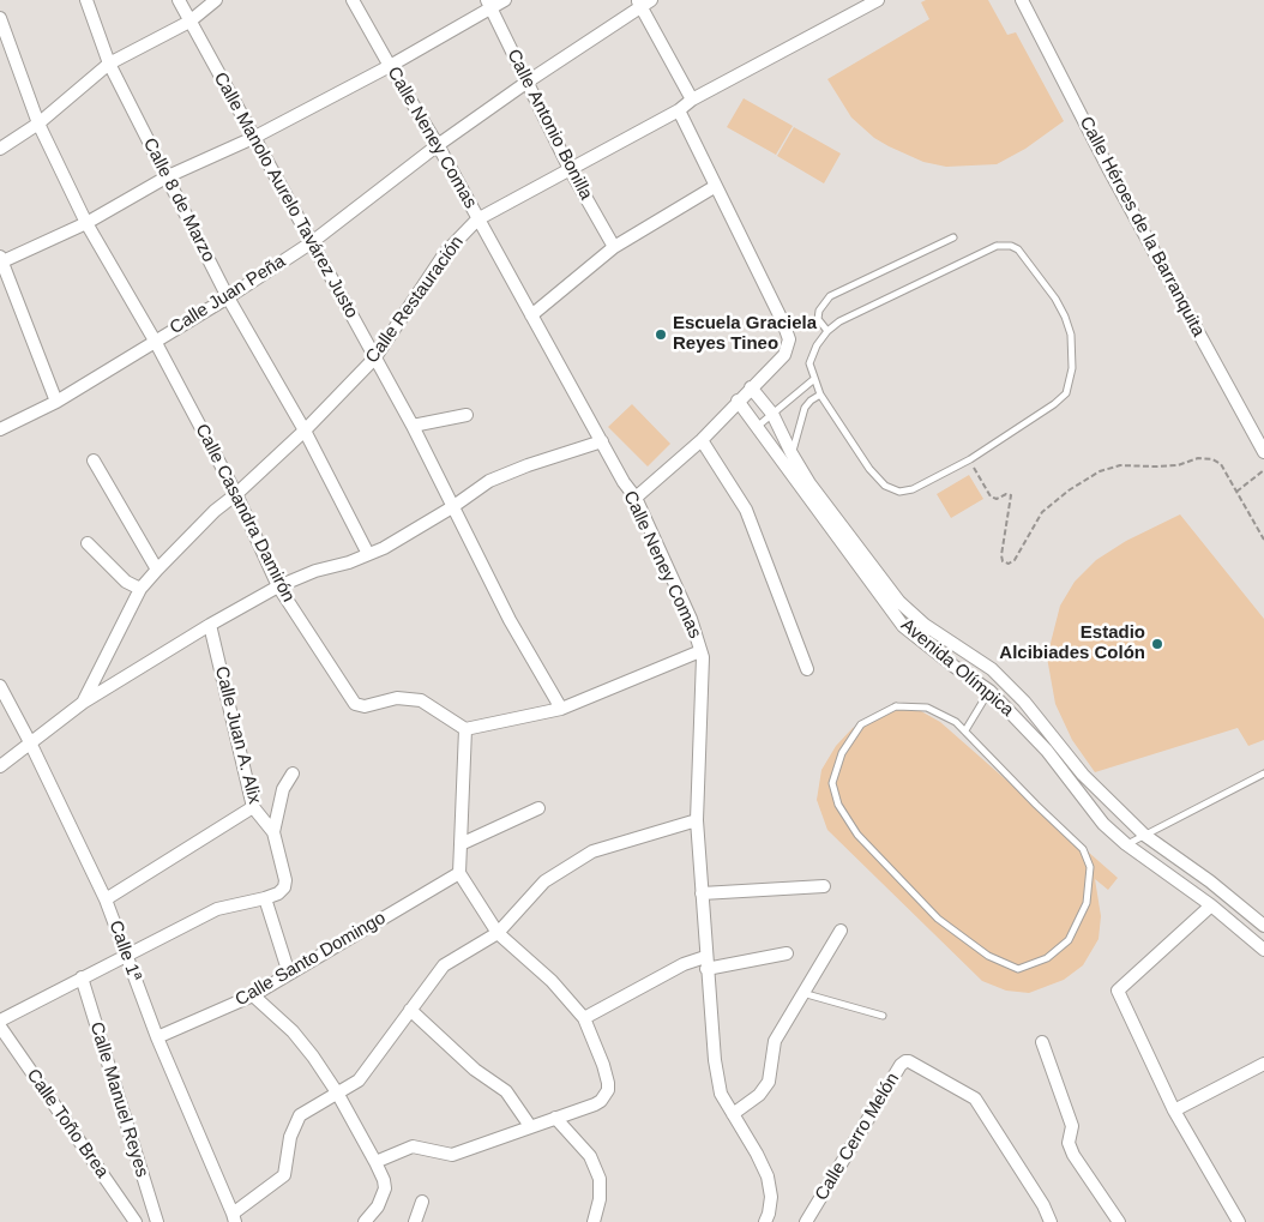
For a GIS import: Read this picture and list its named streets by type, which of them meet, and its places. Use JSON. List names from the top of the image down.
{
  "streets": {
    "street": [
      "Calle Antonio Bonilla",
      "Calle Neney Comas",
      "Calle Manolo Aurelo Tavárez Justo",
      "Calle 8 de Marzo",
      "Calle Héroes de la Barranquita",
      "Calle Juan Peña",
      "Calle Restauración",
      "Calle Casandra Damirón",
      "Avenida Olímpica",
      "Calle Juan A. Alix",
      "Calle 1ª",
      "Calle Santo Domingo",
      "Calle Manuel Reyes",
      "Calle Toño Brea",
      "Calle Cerro Melón"
    ]
  },
  "crossings": [
    ["Calle Antonio Bonilla", "Calle Juan Peña"],
    ["Calle Antonio Bonilla", "Calle Restauración"],
    ["Calle Neney Comas", "Calle Juan Peña"],
    ["Calle Neney Comas", "Calle Restauración"],
    ["Calle Manolo Aurelo Tavárez Justo", "Calle Juan Peña"],
    ["Calle Manolo Aurelo Tavárez Justo", "Calle Restauración"],
    ["Calle 8 de Marzo", "Calle Juan Peña"],
    ["Calle 8 de Marzo", "Calle Restauración"],
    ["Calle Juan Peña", "Calle Casandra Damirón"],
    ["Calle Restauración", "Calle Casandra Damirón"],
    ["Calle Restauración", "Calle 1ª"],
    ["Calle 1ª", "Calle Santo Domingo"]
  ],
  "places": ["Escuela Graciela Reyes Tineo", "Estadio Alcibiades Colón"]
}
